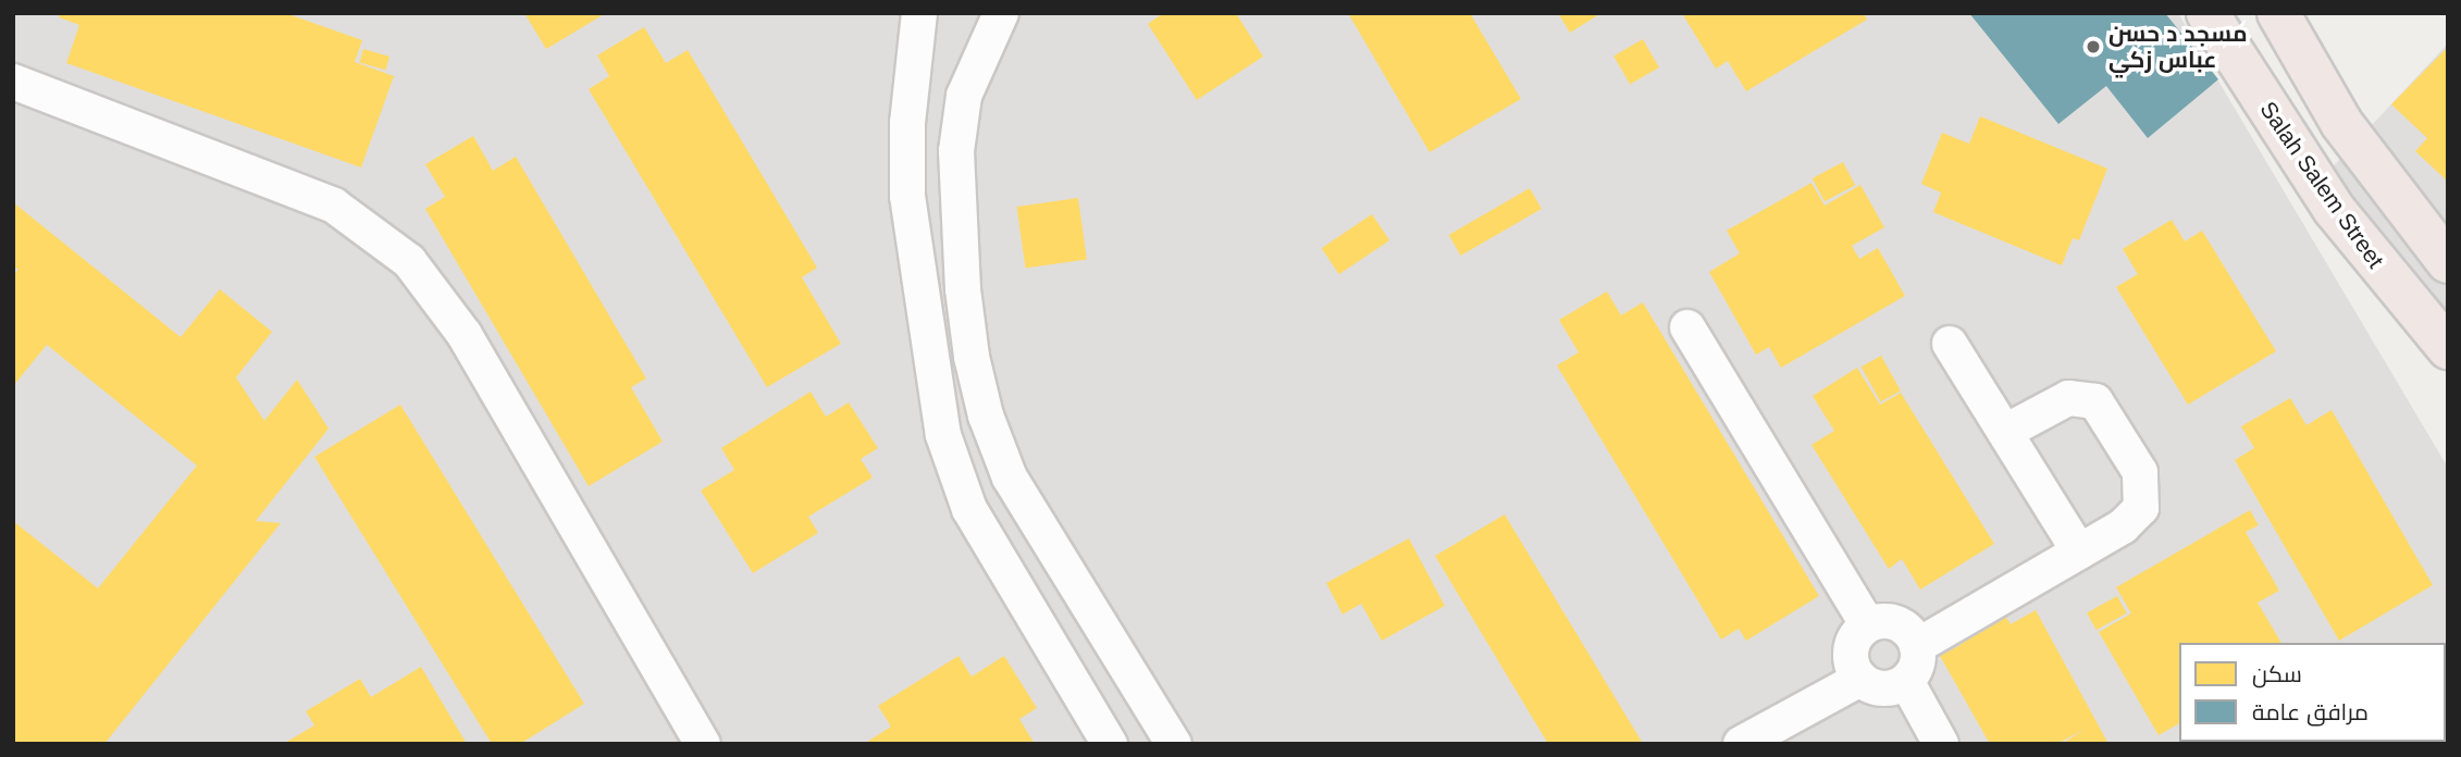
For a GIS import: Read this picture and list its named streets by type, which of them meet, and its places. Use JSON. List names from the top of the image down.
{
  "streets": {
    "highway": ["Salah Salem Street"]
  },
  "places": ["مسجد د حسن عباس زكي"],
  "legend": ["سكن", "مرافق عامة"]
}
